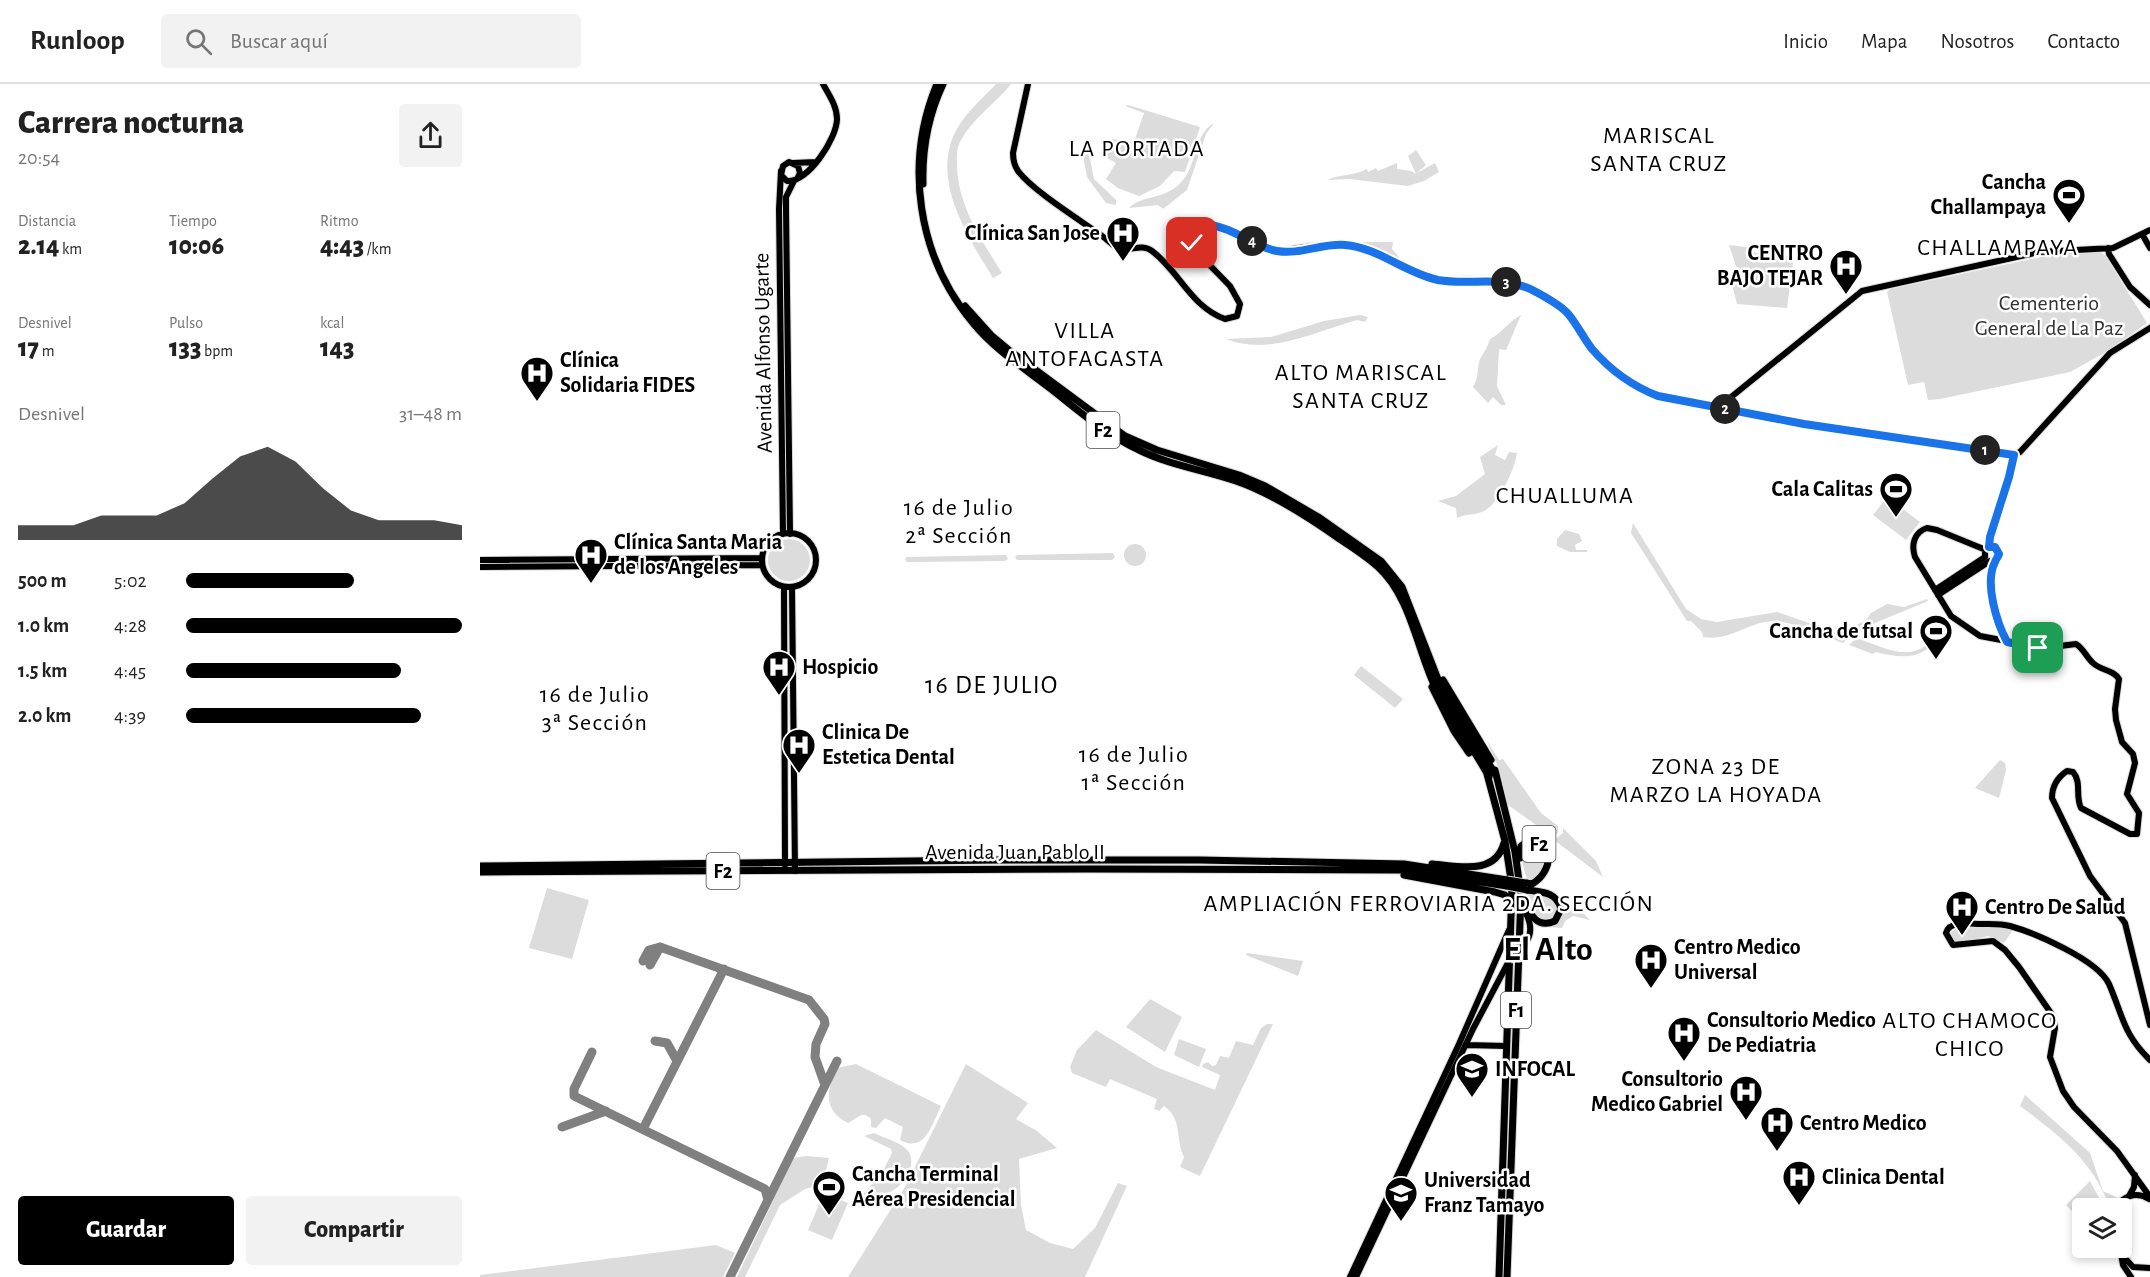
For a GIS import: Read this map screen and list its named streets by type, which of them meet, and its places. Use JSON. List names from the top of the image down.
{
  "streets": {
    "highway": ["F2", "Avenida Juan Pablo II", "F1"],
    "main road": ["Avenida Alfonso Ugarte"]
  },
  "crossings": [
    ["F2", "Avenida Juan Pablo II"],
    ["F2", "F1"],
    ["Avenida Juan Pablo II", "F1"]
  ],
  "districts": [
    "MARISCAL SANTA CRUZ",
    "LA PORTADA",
    "CHALLAMPAYA",
    "VILLA ANTOFAGASTA",
    "ALTO MARISCAL SANTA CRUZ",
    "CHUALLUMA",
    "16 de Julio 2ª Sección",
    "16 DE JULIO",
    "16 de Julio 3ª Sección",
    "16 de Julio 1ª Sección",
    "ZONA 23 DE MARZO LA HOYADA",
    "AMPLIACIÓN FERROVIARIA 2DA. SECCIÓN",
    "El Alto",
    "ALTO CHAMOCO CHICO"
  ],
  "parks": ["Cementerio General de La Paz"],
  "places": {
    "sports": [
      "Cancha Challampaya",
      "Cala Calitas",
      "Cancha de futsal",
      "Cancha Terminal Aérea Presidencial"
    ],
    "hospital": [
      "Clínica San Jose",
      "CENTRO BAJO TEJAR",
      "Clínica Solidaria FIDES",
      "Clínica Santa Maria de los Angeles",
      "Hospicio",
      "Clinica De Estetica Dental",
      "Centro De Salud",
      "Centro Medico Universal",
      "Consultorio Medico De Pediatria",
      "Consultorio Medico Gabriel",
      "Centro Medico",
      "Clinica Dental"
    ],
    "school or university": ["INFOCAL", "Universidad Franz Tamayo"]
  },
  "page": {
    "header": "Runloop",
    "search": "Buscar aquí",
    "nav": [
      "Inicio",
      "Mapa",
      "Nosotros",
      "Contacto"
    ],
    "heading": ["Carrera nocturna", "20:54"],
    "stats": [
      ["Distancia", "2.14 km"],
      ["Tiempo", "10:06"],
      ["Ritmo", "4:43 /km"],
      ["Desnivel", "17 m"],
      ["Pulso", "133 bpm"],
      ["kcal", "143"]
    ],
    "pins": [
      "4",
      "3",
      "2",
      "1"
    ],
    "chart": ["Desnivel", "31–48 m"],
    "list": [
      {
        "name": "500 m",
        "note": "5:02"
      },
      {
        "name": "1.0 km",
        "note": "4:28"
      },
      {
        "name": "1.5 km",
        "note": "4:45"
      },
      {
        "name": "2.0 km",
        "note": "4:39"
      }
    ],
    "buttons": ["Guardar", "Compartir"]
  }
}
